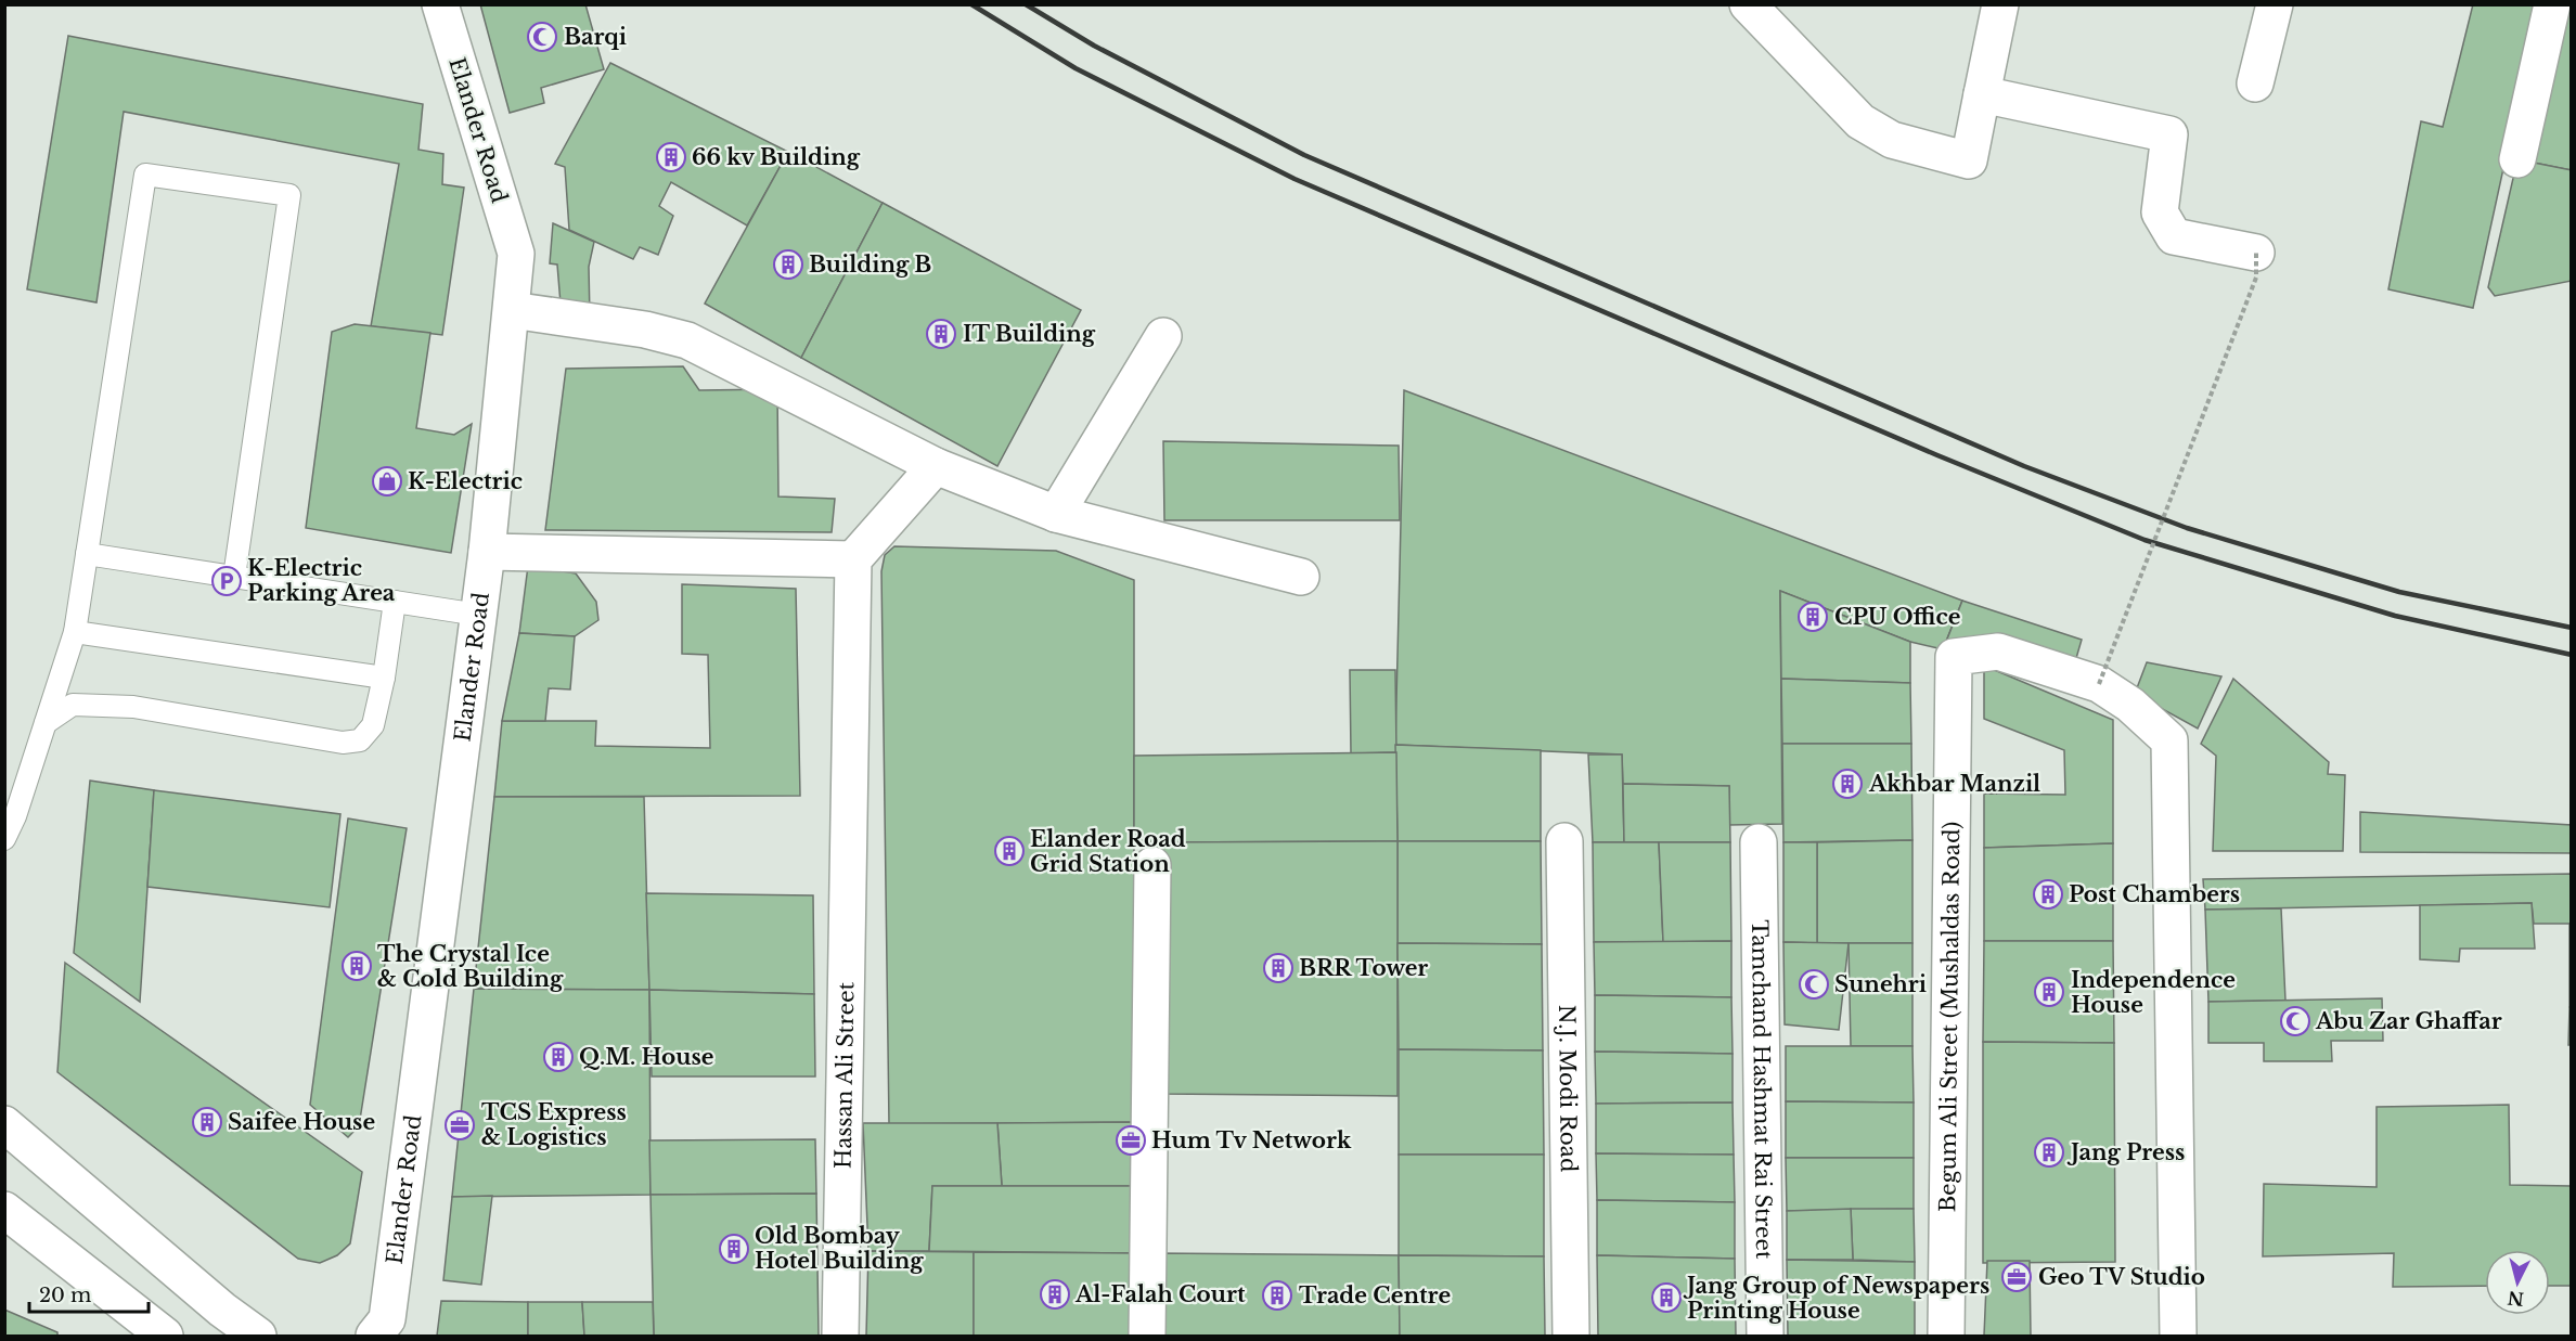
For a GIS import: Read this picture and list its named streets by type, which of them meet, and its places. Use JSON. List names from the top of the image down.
{
  "streets": {
    "street": [
      "Elander Road",
      "Begum Ali Street (Mushaldas Road)",
      "Hassan Ali Street",
      "N.J. Modi Road",
      "Tamchand Hashmat Rai Street"
    ]
  },
  "places": {
    "mosque": ["Barqi", "Sunehri", "Abu Zar Ghaffar"],
    "building": [
      "66 kv Building",
      "Building B",
      "IT Building",
      "CPU Office",
      "Akhbar Manzil",
      "Elander Road Grid Station",
      "Post Chambers",
      "The Crystal Ice & Cold Building",
      "BRR Tower",
      "Independence House",
      "Q.M. House",
      "Saifee House",
      "Jang Press",
      "Old Bombay Hotel Building",
      "Al-Falah Court",
      "Trade Centre",
      "Jang Group of Newspapers Printing House"
    ],
    "shop": ["K-Electric"],
    "parking": ["K-Electric Parking Area"],
    "office": ["TCS Express & Logistics", "Hum Tv Network", "Geo TV Studio"]
  },
  "scale_bar": "20 m",
  "north": "bottom"
}
